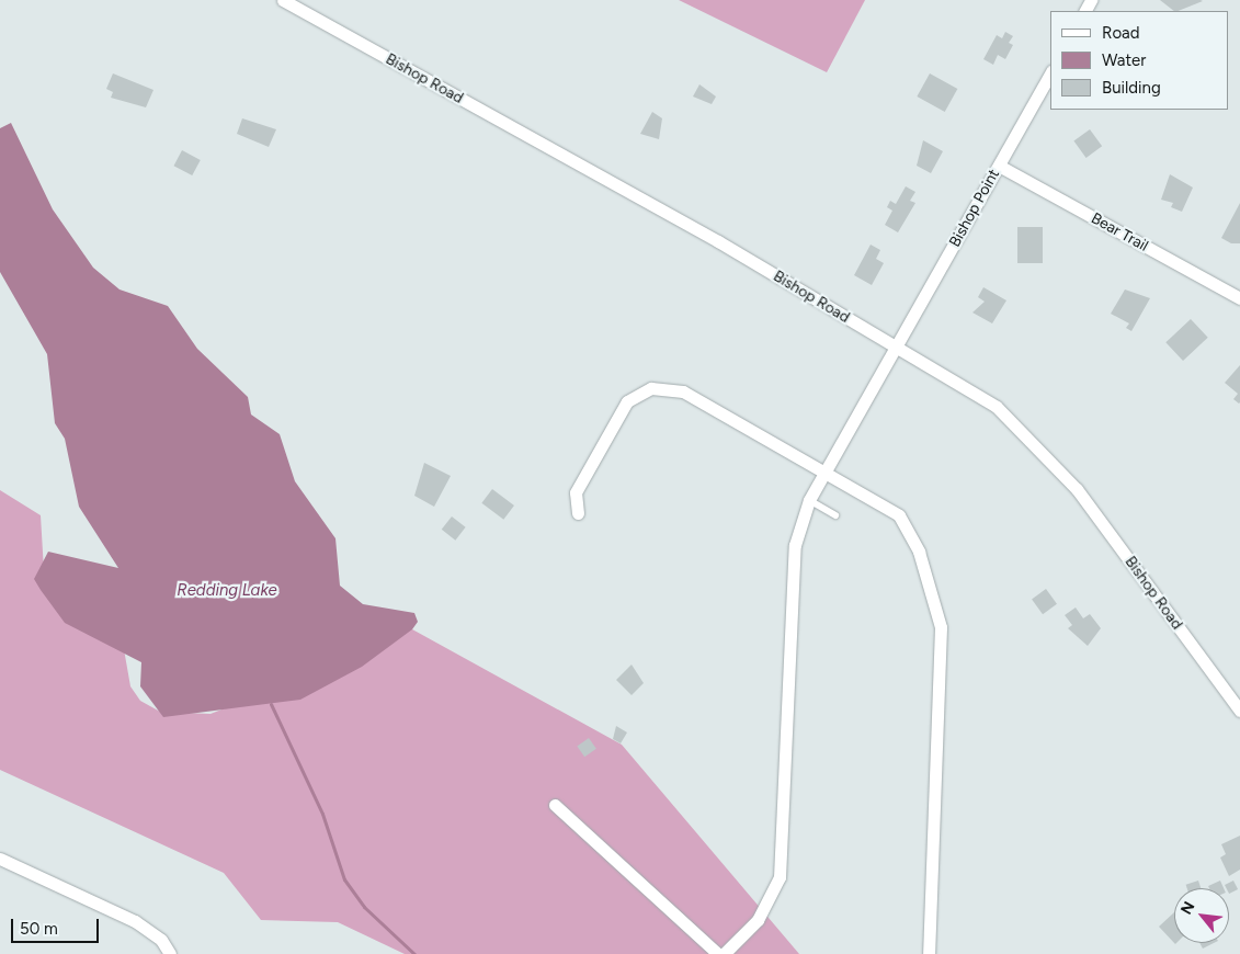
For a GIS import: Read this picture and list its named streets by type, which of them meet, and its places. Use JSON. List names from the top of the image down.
{
  "streets": {
    "street": ["Bishop Road", "Bishop Point", "Bear Trail"]
  },
  "crossings": [
    ["Bishop Road", "Bishop Point"],
    ["Bishop Point", "Bear Trail"]
  ],
  "water": ["Redding Lake"],
  "legend": ["Road", "Water", "Building"],
  "scale_bar": "50 m",
  "north": "top left"
}
